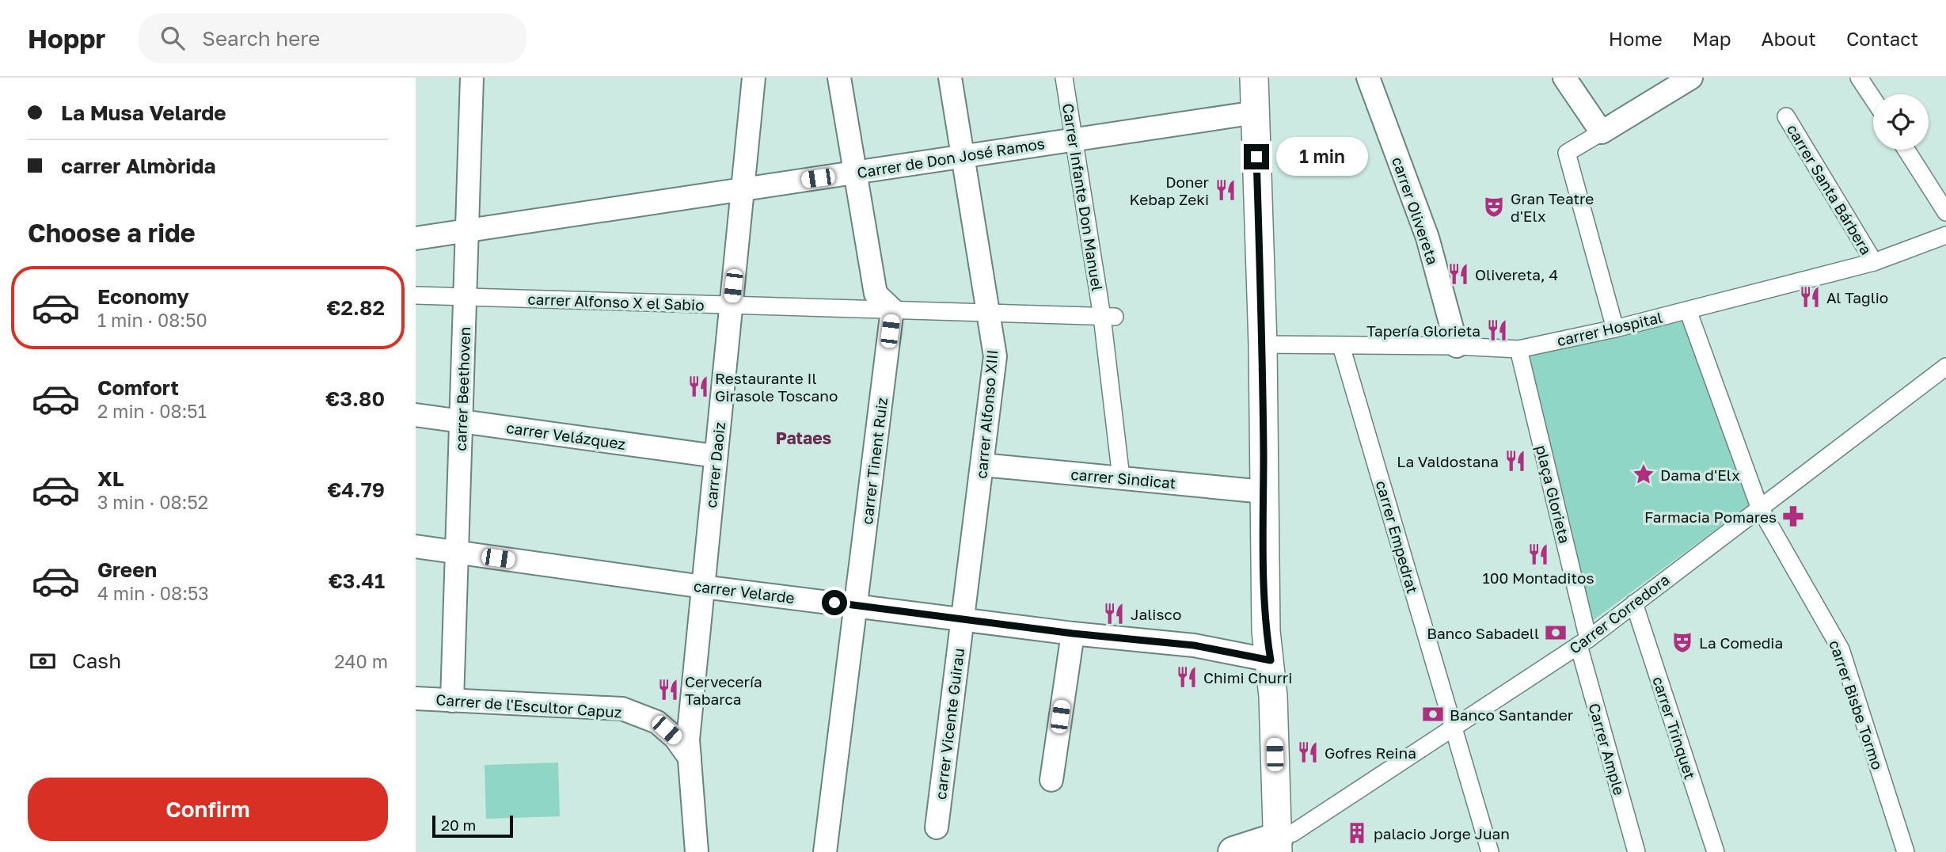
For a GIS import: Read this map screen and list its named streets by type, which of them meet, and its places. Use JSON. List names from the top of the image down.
{
  "streets": {
    "street": [
      "Carrer de Don José Ramos",
      "carrer Santa Bárbera",
      "Carrer Infante Don Manuel",
      "carrer Olivereta",
      "carrer Alfonso X el Sabio",
      "carrer Hospital",
      "carrer Beethoven",
      "carrer Alfonso XIII",
      "carrer Velázquez",
      "carrer Tinent Ruiz",
      "carrer Daoiz",
      "carrer Sindicat",
      "plaça Glorieta",
      "carrer Empedrat",
      "carrer Velarde",
      "Carrer Corredora",
      "carrer Bisbe Tormo",
      "Carrer de l'Escultor Capuz",
      "carrer Vicente Guirau",
      "carrer Trinquet",
      "Carrer Ample"
    ]
  },
  "crossings": [
    ["Carrer de Don José Ramos", "Carrer Infante Don Manuel"],
    ["Carrer de Don José Ramos", "carrer Beethoven"],
    ["Carrer de Don José Ramos", "carrer Alfonso XIII"],
    ["Carrer de Don José Ramos", "carrer Daoiz"],
    ["carrer Santa Bárbera", "carrer Hospital"],
    ["Carrer Infante Don Manuel", "carrer Alfonso X el Sabio"],
    ["Carrer Infante Don Manuel", "carrer Sindicat"],
    ["carrer Olivereta", "carrer Hospital"],
    ["carrer Alfonso X el Sabio", "carrer Beethoven"],
    ["carrer Alfonso X el Sabio", "carrer Alfonso XIII"],
    ["carrer Alfonso X el Sabio", "carrer Tinent Ruiz"],
    ["carrer Alfonso X el Sabio", "carrer Daoiz"],
    ["carrer Hospital", "plaça Glorieta"],
    ["carrer Hospital", "carrer Empedrat"],
    ["carrer Beethoven", "carrer Velázquez"],
    ["carrer Beethoven", "carrer Velarde"],
    ["carrer Beethoven", "Carrer de l'Escultor Capuz"],
    ["carrer Alfonso XIII", "carrer Sindicat"],
    ["carrer Alfonso XIII", "carrer Velarde"],
    ["carrer Alfonso XIII", "carrer Vicente Guirau"],
    ["carrer Velázquez", "carrer Daoiz"],
    ["carrer Tinent Ruiz", "carrer Velarde"],
    ["carrer Daoiz", "carrer Velarde"],
    ["carrer Daoiz", "Carrer de l'Escultor Capuz"],
    ["plaça Glorieta", "Carrer Corredora"],
    ["plaça Glorieta", "Carrer Ample"],
    ["carrer Empedrat", "Carrer Corredora"],
    ["carrer Velarde", "carrer Vicente Guirau"],
    ["Carrer Corredora", "carrer Bisbe Tormo"],
    ["Carrer Corredora", "carrer Trinquet"],
    ["Carrer Corredora", "Carrer Ample"]
  ],
  "districts": ["Pataes"],
  "places": {
    "restaurant": [
      "Doner Kebap Zeki",
      "Olivereta, 4",
      "Al Taglio",
      "Tapería Glorieta",
      "Restaurante Il Girasole Toscano",
      "La Valdostana",
      "100 Montaditos",
      "Jalisco",
      "Chimi Churri",
      "Cervecería Tabarca",
      "Gofres Reina"
    ],
    "theatre": ["Gran Teatre d'Elx", "La Comedia"],
    "place": ["Dama d'Elx"],
    "pharmacy": ["Farmacia Pomares"],
    "bank": ["Banco Sabadell", "Banco Santander"],
    "building": ["palacio Jorge Juan"]
  },
  "scale_bar": "20 m",
  "page": {
    "header": "Hoppr",
    "search": "Search here",
    "nav": [
      "Home",
      "Map",
      "About",
      "Contact"
    ],
    "banner": ["La Musa Velarde", "carrer Almòrida"],
    "bubble": "1 min",
    "heading": "Choose a ride",
    "list": [
      {
        "name": "Economy",
        "note": "1 min · 08:50",
        "value": "€2.82"
      },
      {
        "name": "Comfort",
        "note": "2 min · 08:51",
        "value": "€3.80"
      },
      {
        "name": "XL",
        "note": "3 min · 08:52",
        "value": "€4.79"
      },
      {
        "name": "Green",
        "note": "4 min · 08:53",
        "value": "€3.41"
      }
    ],
    "pay": ["Cash", "240 m"],
    "buttons": "Confirm",
    "scale": "20 m"
  }
}
